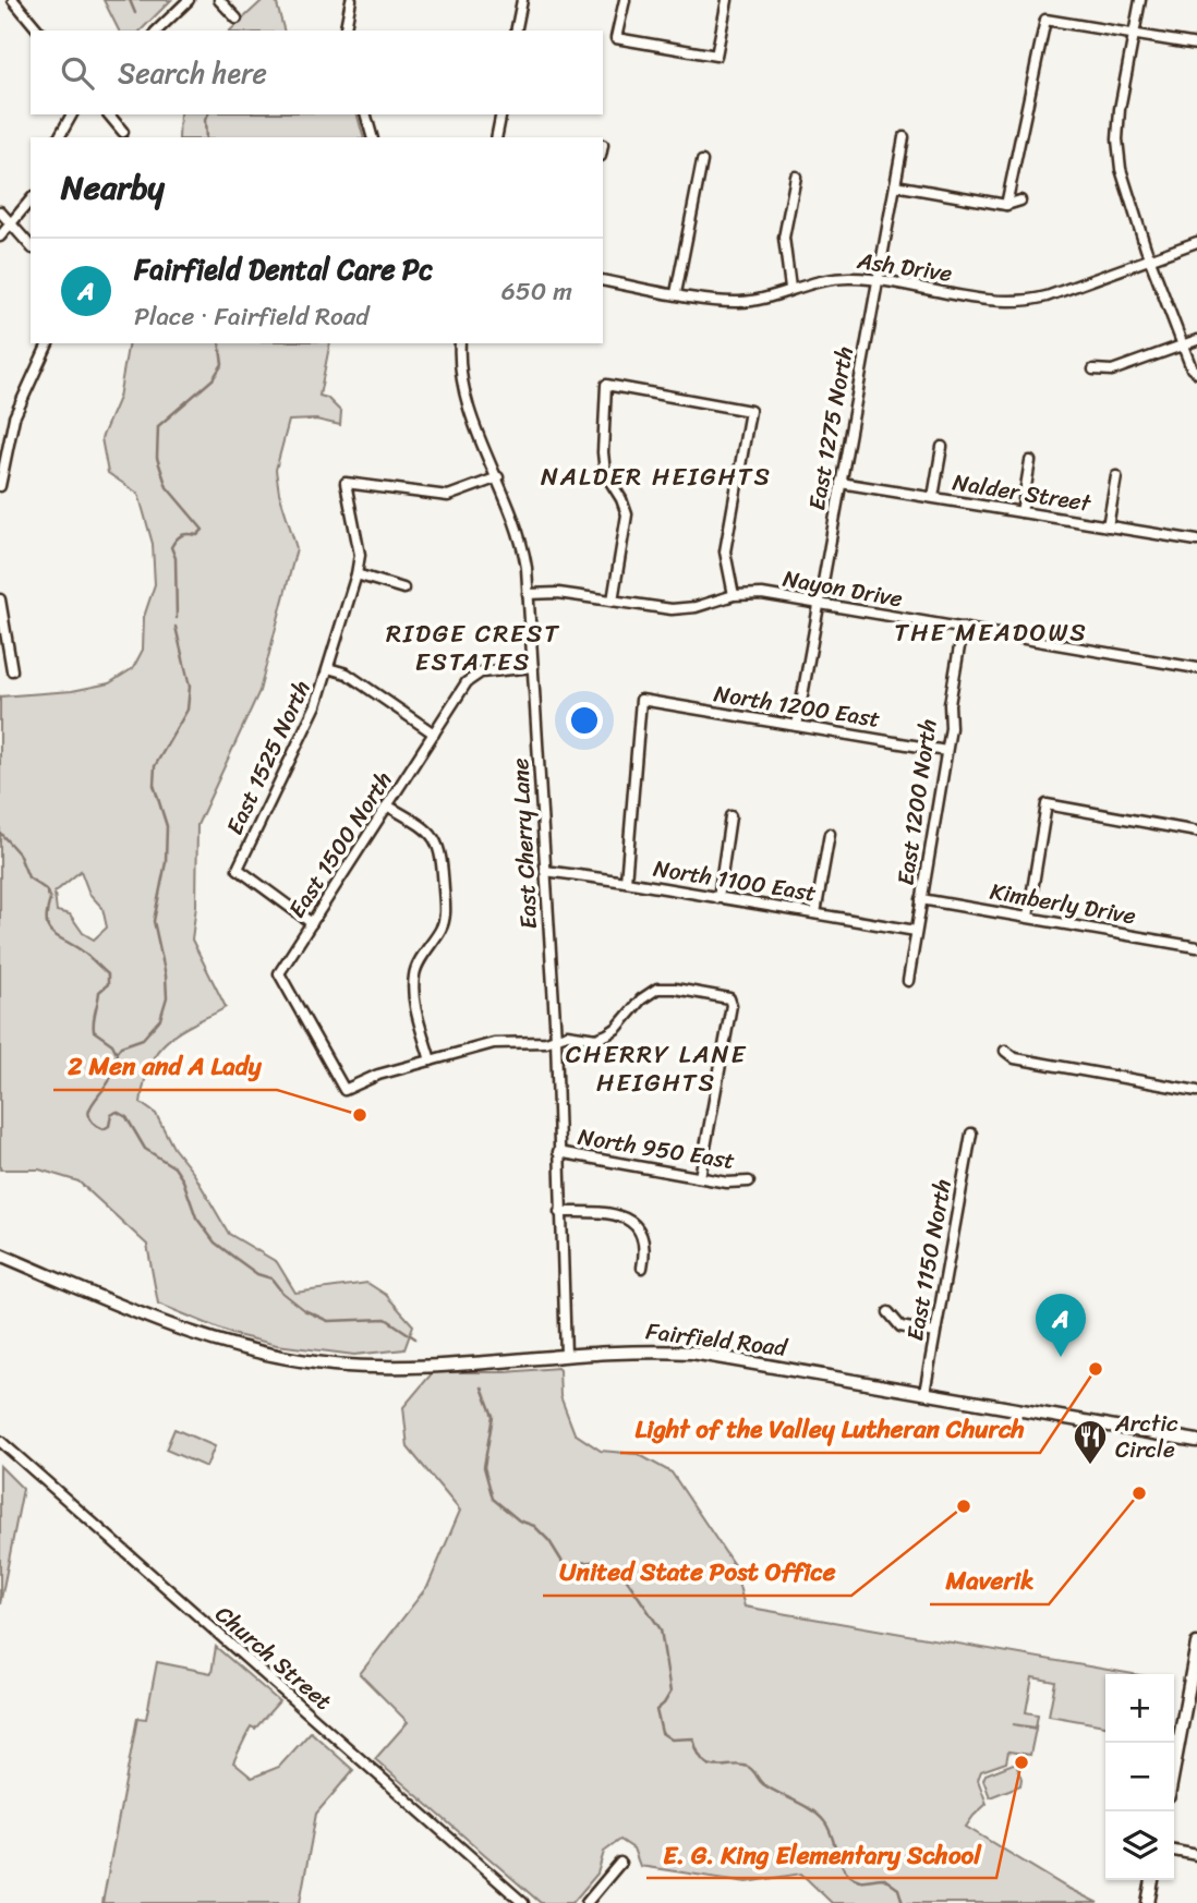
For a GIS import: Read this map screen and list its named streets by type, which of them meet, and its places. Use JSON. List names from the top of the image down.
{
  "streets": {
    "main road": ["Fairfield Road"],
    "street": [
      "Ash Drive",
      "East 1275 North",
      "Nalder Street",
      "Nayon Drive",
      "North 1200 East",
      "East 1525 North",
      "East 1200 North",
      "East Cherry Lane",
      "East 1500 North",
      "North 1100 East",
      "Kimberly Drive",
      "North 950 East",
      "East 1150 North",
      "Church Street"
    ]
  },
  "crossings": [
    ["Ash Drive", "East 1275 North"],
    ["East 1275 North", "Nalder Street"],
    ["East 1275 North", "Nayon Drive"],
    ["East 1275 North", "North 1200 East"],
    ["Nayon Drive", "East 1200 North"],
    ["Nayon Drive", "East Cherry Lane"],
    ["North 1200 East", "East 1200 North"],
    ["North 1200 East", "North 1100 East"],
    ["East 1525 North", "East Cherry Lane"],
    ["East 1525 North", "East 1500 North"],
    ["East 1200 North", "North 1100 East"],
    ["East 1200 North", "Kimberly Drive"],
    ["East Cherry Lane", "East 1500 North"],
    ["East Cherry Lane", "North 1100 East"],
    ["East Cherry Lane", "North 950 East"],
    ["East Cherry Lane", "Fairfield Road"],
    ["East 1150 North", "Fairfield Road"]
  ],
  "districts": [
    "NALDER HEIGHTS",
    "THE MEADOWS",
    "RIDGE CREST ESTATES",
    "CHERRY LANE HEIGHTS"
  ],
  "places": {
    "other": [
      "2 Men and A Lady",
      "Light of the Valley Lutheran Church",
      "Maverik",
      "United State Post Office",
      "E. G. King Elementary School"
    ],
    "restaurant": ["Arctic Circle"]
  },
  "page": {
    "search": "Search here",
    "heading": "Nearby",
    "list": [
      {
        "mark": "A",
        "name": "Fairfield Dental Care Pc",
        "note": "Place · Fairfield Road",
        "value": "650 m"
      }
    ],
    "pins": "A",
    "map_buttons": ["+", "−"]
  }
}
